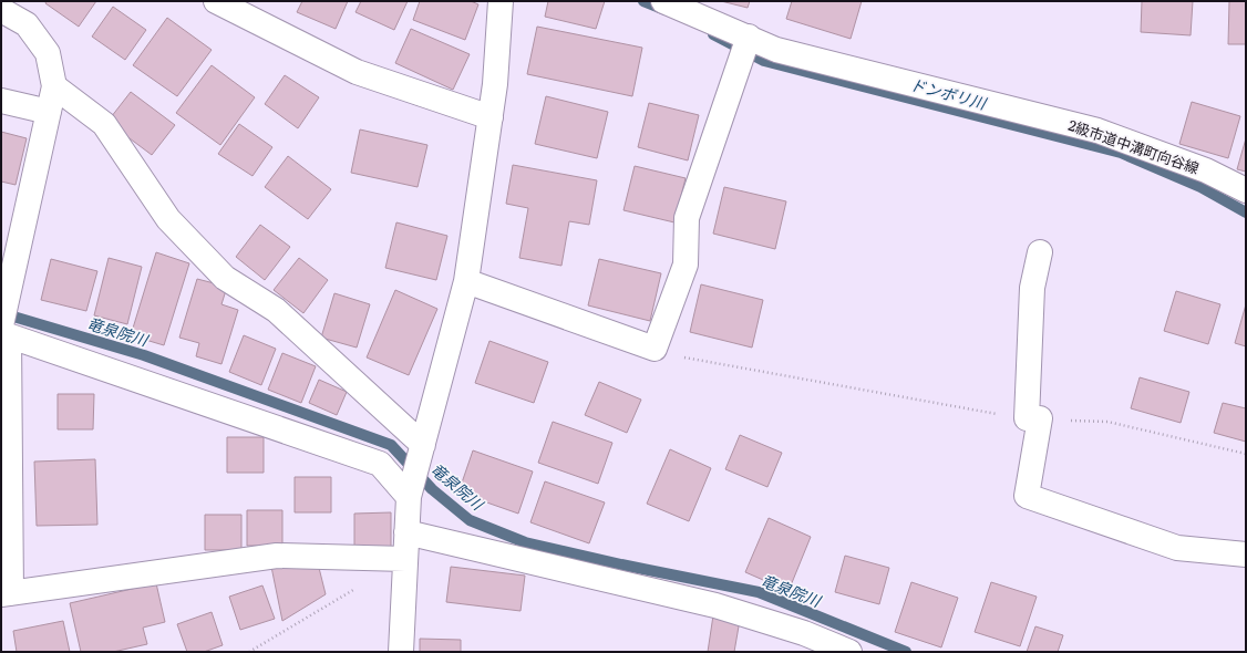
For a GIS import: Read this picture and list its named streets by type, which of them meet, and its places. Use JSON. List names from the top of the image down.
{
  "streets": {
    "street": ["2級市道中溝町向谷線"]
  },
  "water": ["ドンボリ川", "竜泉院川"]
}
